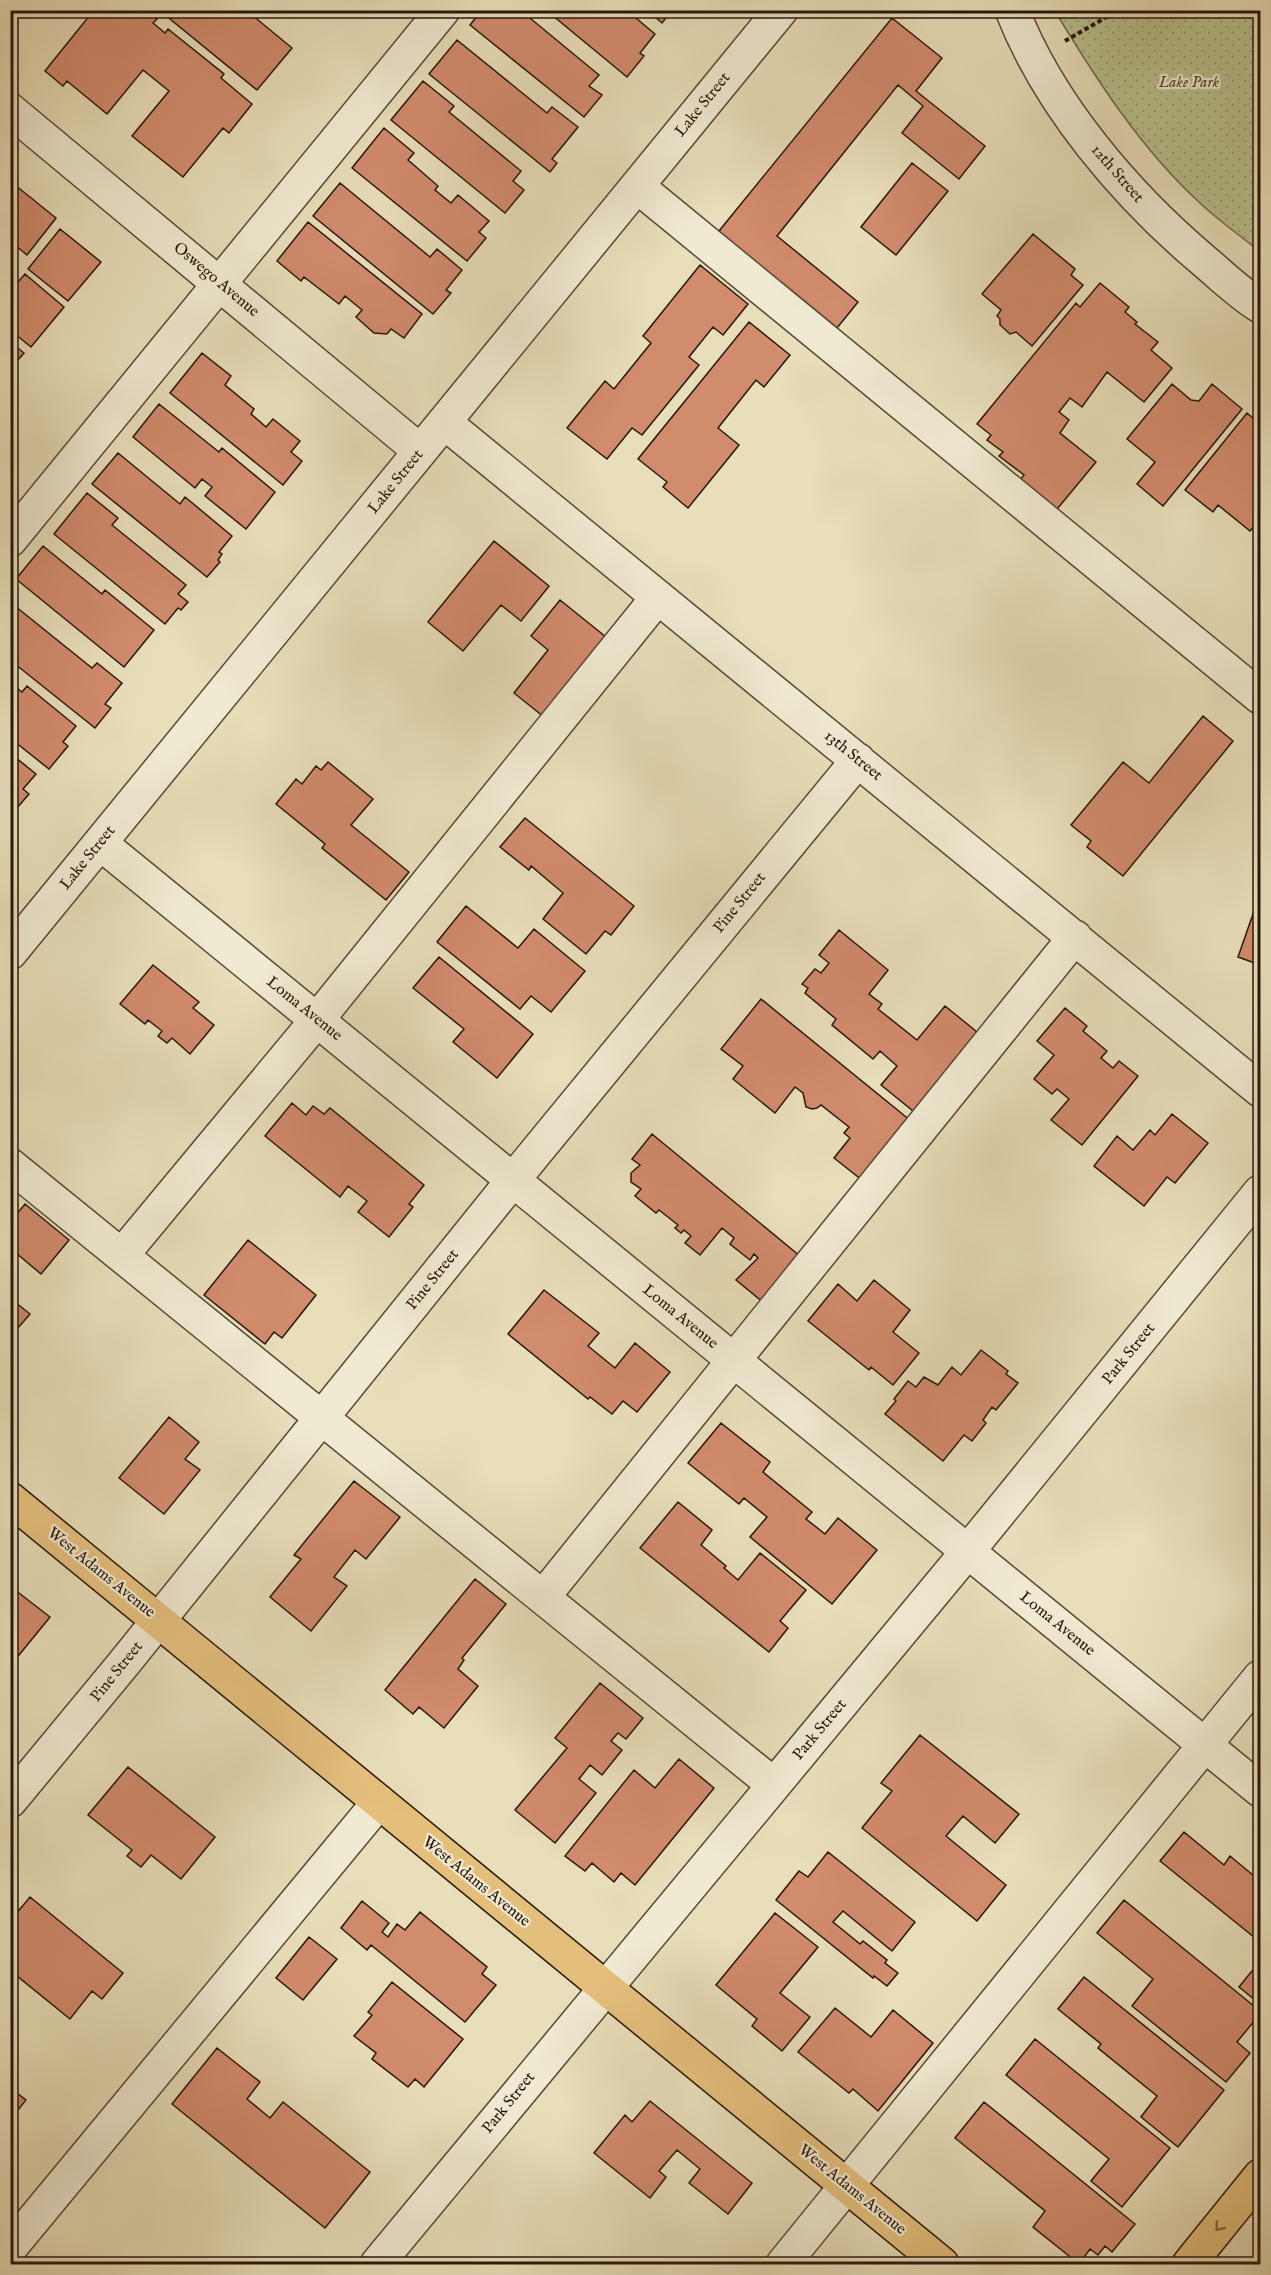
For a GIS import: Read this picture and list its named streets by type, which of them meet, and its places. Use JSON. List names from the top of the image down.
{
  "streets": {
    "main road": ["West Adams Avenue"],
    "street": [
      "Lake Street",
      "12th Street",
      "Oswego Avenue",
      "13th Street",
      "Pine Street",
      "Loma Avenue",
      "Park Street"
    ]
  },
  "crossings": [
    ["Lake Street", "Oswego Avenue"],
    ["Lake Street", "13th Street"],
    ["Lake Street", "Loma Avenue"],
    ["13th Street", "Pine Street"],
    ["Pine Street", "Loma Avenue"],
    ["Pine Street", "West Adams Avenue"],
    ["Loma Avenue", "Park Street"],
    ["Park Street", "West Adams Avenue"]
  ],
  "parks": ["Lake Park"]
}
